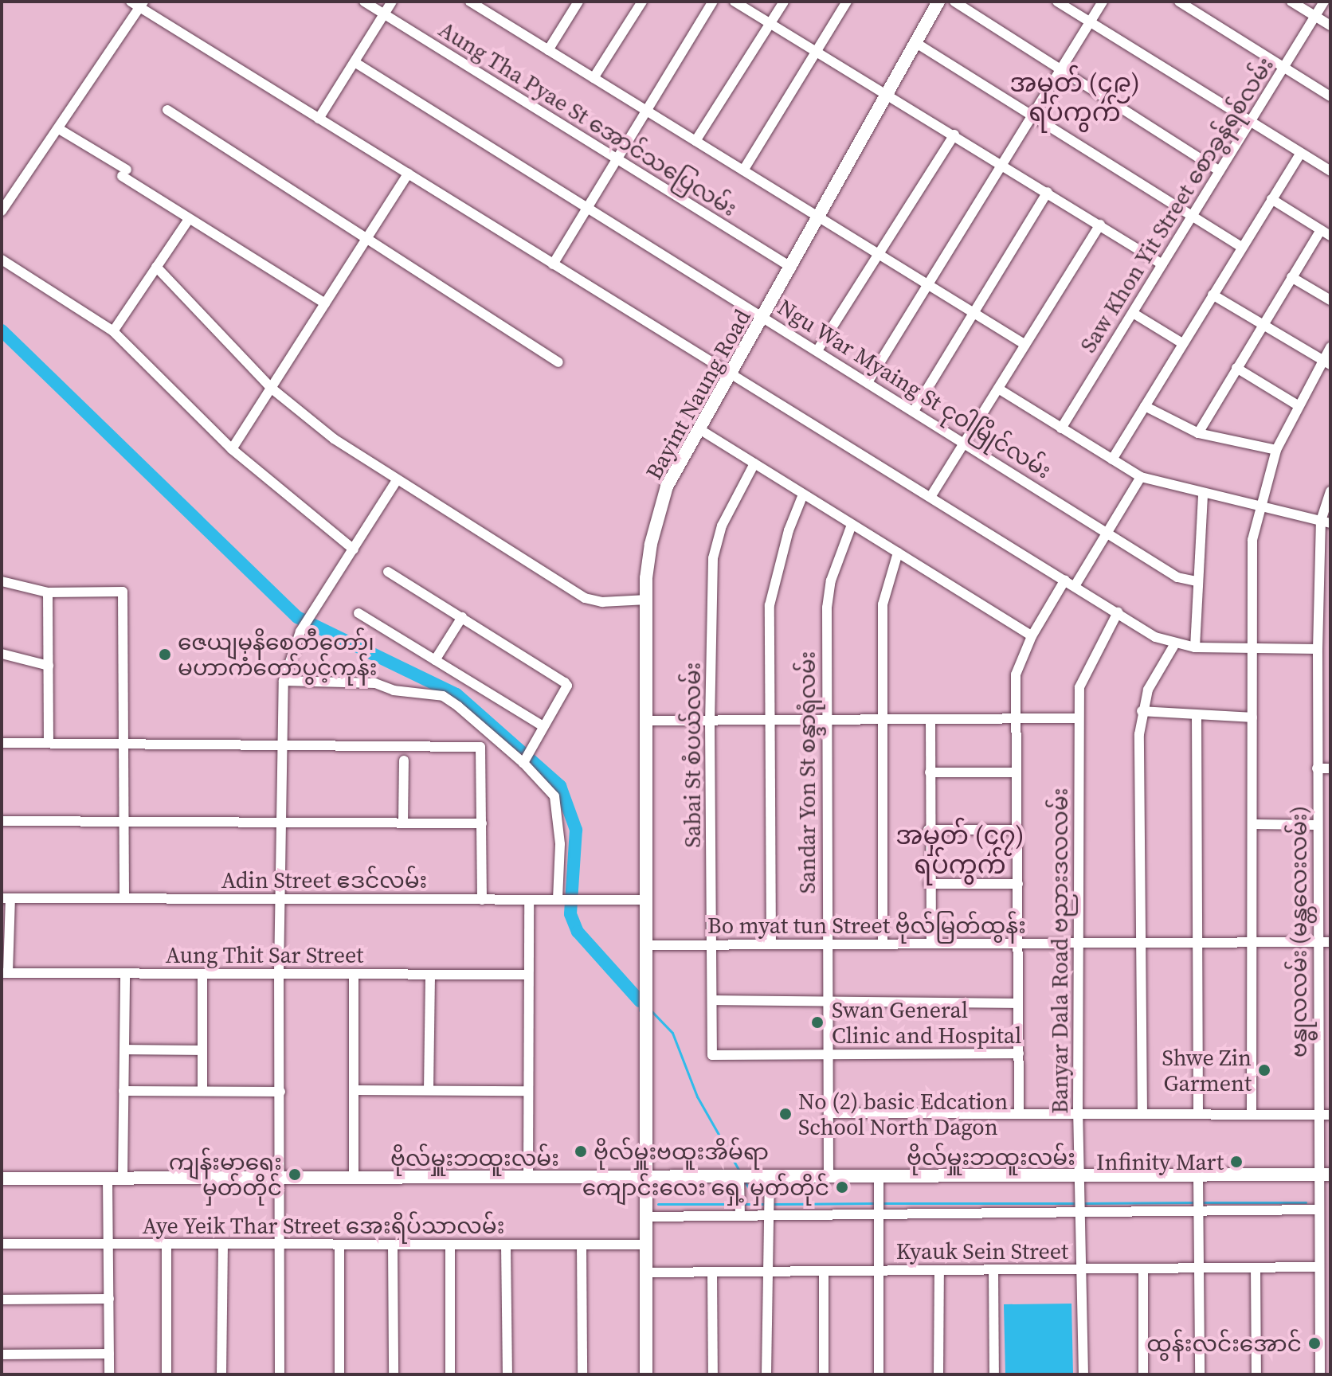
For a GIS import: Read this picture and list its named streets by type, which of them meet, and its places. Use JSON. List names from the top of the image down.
{
  "streets": {
    "main road": ["Bayint Naung Road", "ဗိုလ်မှူးဘထူးလမ်း"],
    "street": [
      "Aung Tha Pyae St အောင်သပြေလမ်း",
      "Saw Khon Yit Street စောခွန်ရစ်လမ်း",
      "Ngu War Myaing St ငုဝါမြိုင်လမ်း",
      "Sabai St စံပယ်လမ်း",
      "Sandar Yon St စန္ဒာရုံလမ်း",
      "Adin Street ဧဒင်လမ်း",
      "Bo myat tun Street ဗိုလ်မြတ်ထွန်း",
      "ဗန္ဓုလလမ်း (မန္တလေးလမ်း)",
      "Banyar Dala Road ဗညားဒလလမ်း",
      "Aung Thit Sar Street",
      "Aye Yeik Thar Street အေးရိပ်သာလမ်း",
      "Kyauk Sein Street"
    ]
  },
  "crossings": [
    ["Aung Tha Pyae St အောင်သပြေလမ်း", "Bayint Naung Road"],
    ["Ngu War Myaing St ငုဝါမြိုင်လမ်း", "Bayint Naung Road"],
    ["Bayint Naung Road", "Adin Street ဧဒင်လမ်း"],
    ["Bayint Naung Road", "Bo myat tun Street ဗိုလ်မြတ်ထွန်း"],
    ["Bayint Naung Road", "ဗိုလ်မှူးဘထူးလမ်း"],
    ["Bayint Naung Road", "Aye Yeik Thar Street အေးရိပ်သာလမ်း"],
    ["Bayint Naung Road", "Kyauk Sein Street"],
    ["Sabai St စံပယ်လမ်း", "Sandar Yon St စန္ဒာရုံလမ်း"],
    ["Sabai St စံပယ်လမ်း", "Bo myat tun Street ဗိုလ်မြတ်ထွန်း"],
    ["Sandar Yon St စန္ဒာရုံလမ်း", "Bo myat tun Street ဗိုလ်မြတ်ထွန်း"],
    ["Sandar Yon St စန္ဒာရုံလမ်း", "ဗိုလ်မှူးဘထူးလမ်း"],
    ["Bo myat tun Street ဗိုလ်မြတ်ထွန်း", "ဗန္ဓုလလမ်း (မန္တလေးလမ်း)"],
    ["Bo myat tun Street ဗိုလ်မြတ်ထွန်း", "Banyar Dala Road ဗညားဒလလမ်း"],
    ["ဗန္ဓုလလမ်း (မန္တလေးလမ်း)", "ဗိုလ်မှူးဘထူးလမ်း"],
    ["ဗန္ဓုလလမ်း (မန္တလေးလမ်း)", "Kyauk Sein Street"],
    ["Banyar Dala Road ဗညားဒလလမ်း", "ဗိုလ်မှူးဘထူးလမ်း"],
    ["Banyar Dala Road ဗညားဒလလမ်း", "Kyauk Sein Street"]
  ],
  "districts": ["အမှတ် (၄၉) ရပ်ကွက်", "အမှတ် (၄၇) ရပ်ကွက်"],
  "places": [
    "ဇေယျမုနိစေတီတော်၊ မဟာကံတော်ပွင့်ကုန်း",
    "Swan General Clinic and Hospital",
    "Shwe Zin Garment",
    "No (2) basic Edcation School North Dagon",
    "ဗိုလ်မှူးဗထူးအိမ်ရာ",
    "Infinity Mart",
    "ကျန်းမာရေး မှတ်တိုင်",
    "ကျောင်းလေး ရှေ့ မှတ်တိုင်",
    "ထွန်းလင်းအောင်"
  ]
}
